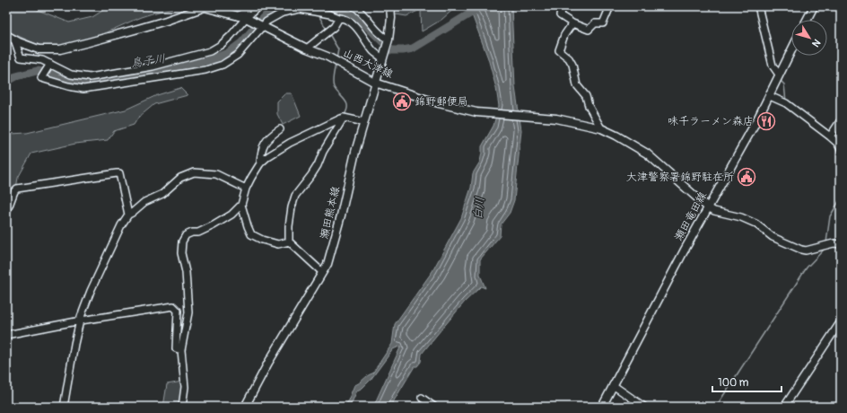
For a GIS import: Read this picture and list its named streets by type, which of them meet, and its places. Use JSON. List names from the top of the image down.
{
  "streets": {
    "main road": ["山西大津線", "瀬田熊本線", "瀬田竜田線"]
  },
  "crossings": [
    ["山西大津線", "瀬田熊本線"],
    ["山西大津線", "瀬田竜田線"]
  ],
  "water": ["鳥子川", "白川"],
  "places": {
    "public building": ["錦野郵便局", "大津警察署錦野駐在所"],
    "restaurant": ["味千ラーメン森店"]
  },
  "scale_bar": "100 m",
  "north": "bottom right"
}
